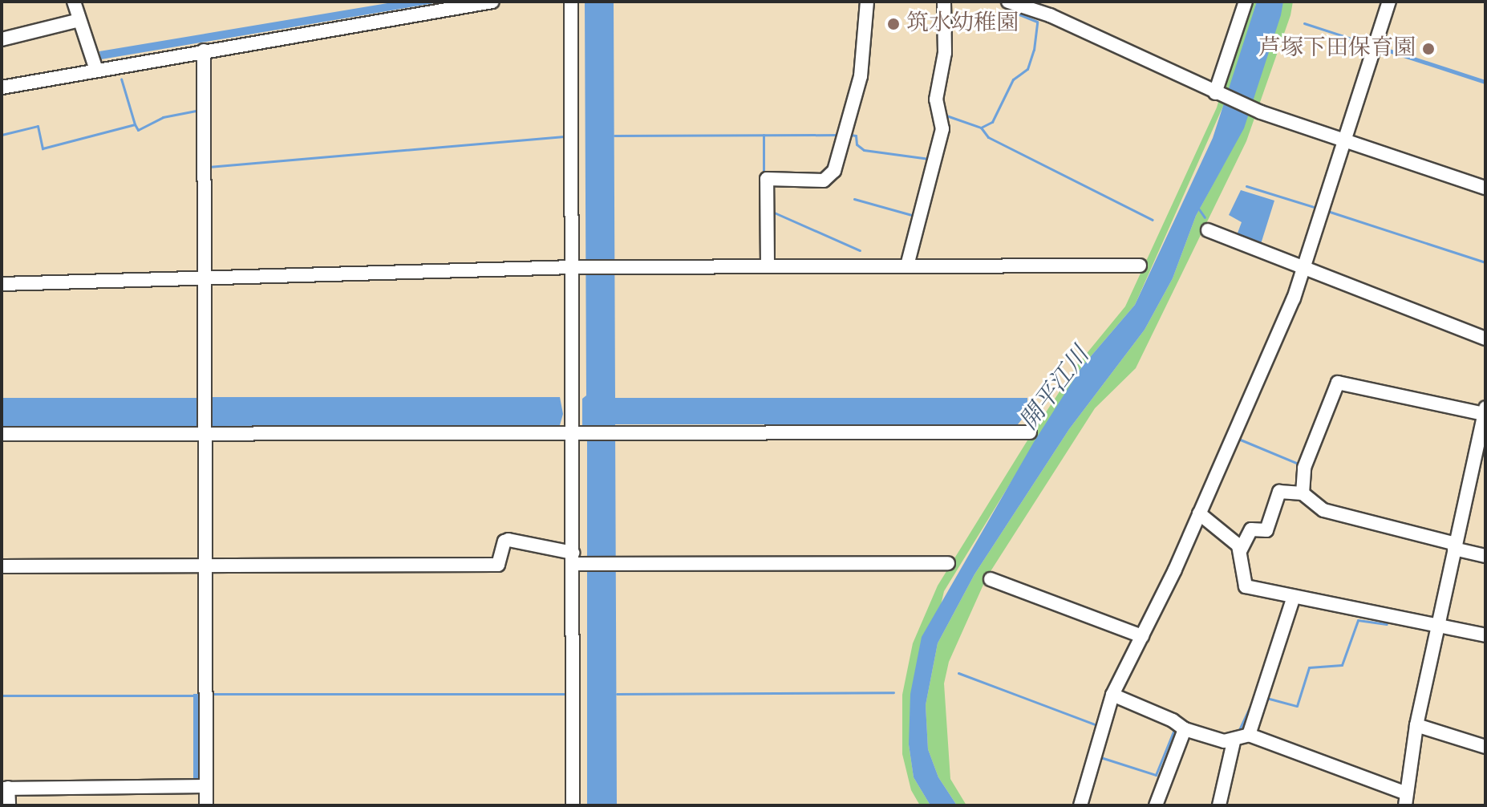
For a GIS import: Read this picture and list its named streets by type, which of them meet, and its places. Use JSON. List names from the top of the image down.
{
  "water": ["開平江川"],
  "places": ["筑水幼稚園", "芦塚下田保育園"]
}
